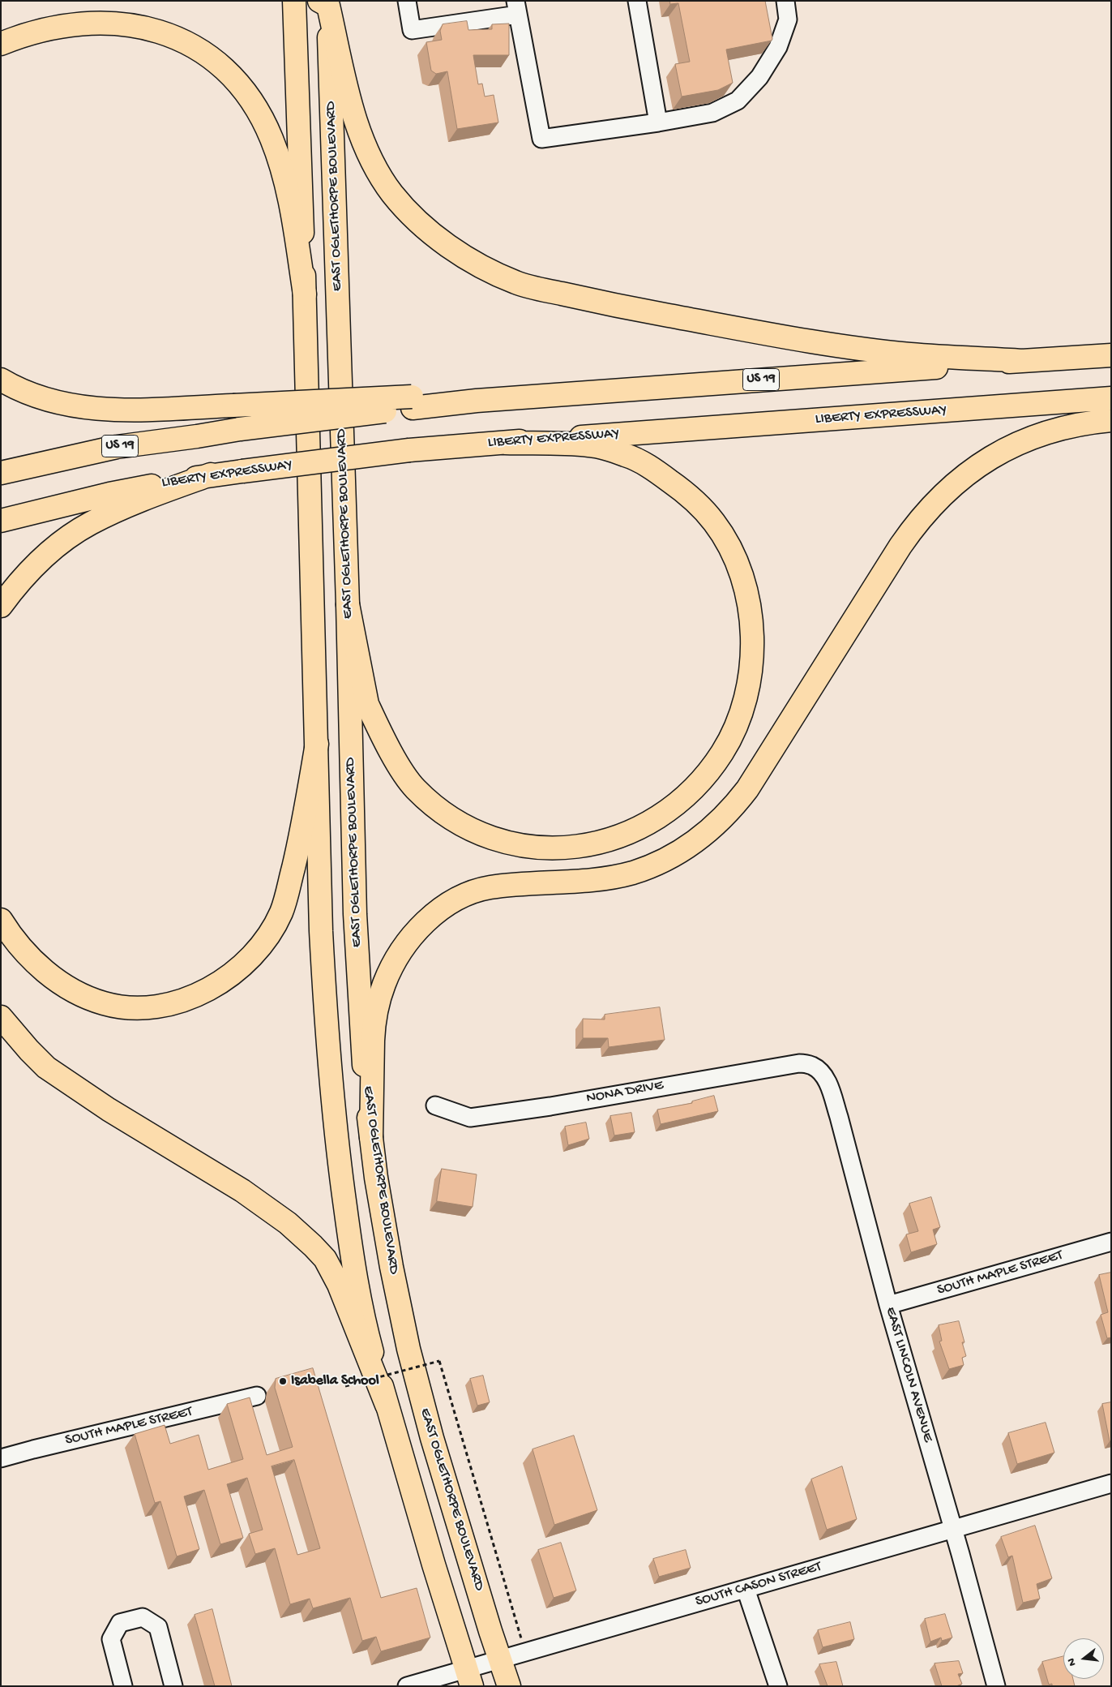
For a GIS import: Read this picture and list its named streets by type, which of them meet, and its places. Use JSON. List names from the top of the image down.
{
  "streets": {
    "main road": ["EAST OGLETHORPE BOULEVARD", "US 19", "LIBERTY EXPRESSWAY"],
    "street": [
      "NONA DRIVE",
      "SOUTH MAPLE STREET",
      "EAST LINCOLN AVENUE",
      "SOUTH CASON STREET"
    ]
  },
  "crossings": [
    ["EAST OGLETHORPE BOULEVARD", "SOUTH CASON STREET"],
    ["NONA DRIVE", "EAST LINCOLN AVENUE"],
    ["SOUTH MAPLE STREET", "EAST LINCOLN AVENUE"],
    ["EAST LINCOLN AVENUE", "SOUTH CASON STREET"]
  ],
  "places": ["Isabella School"],
  "north": "left"
}
